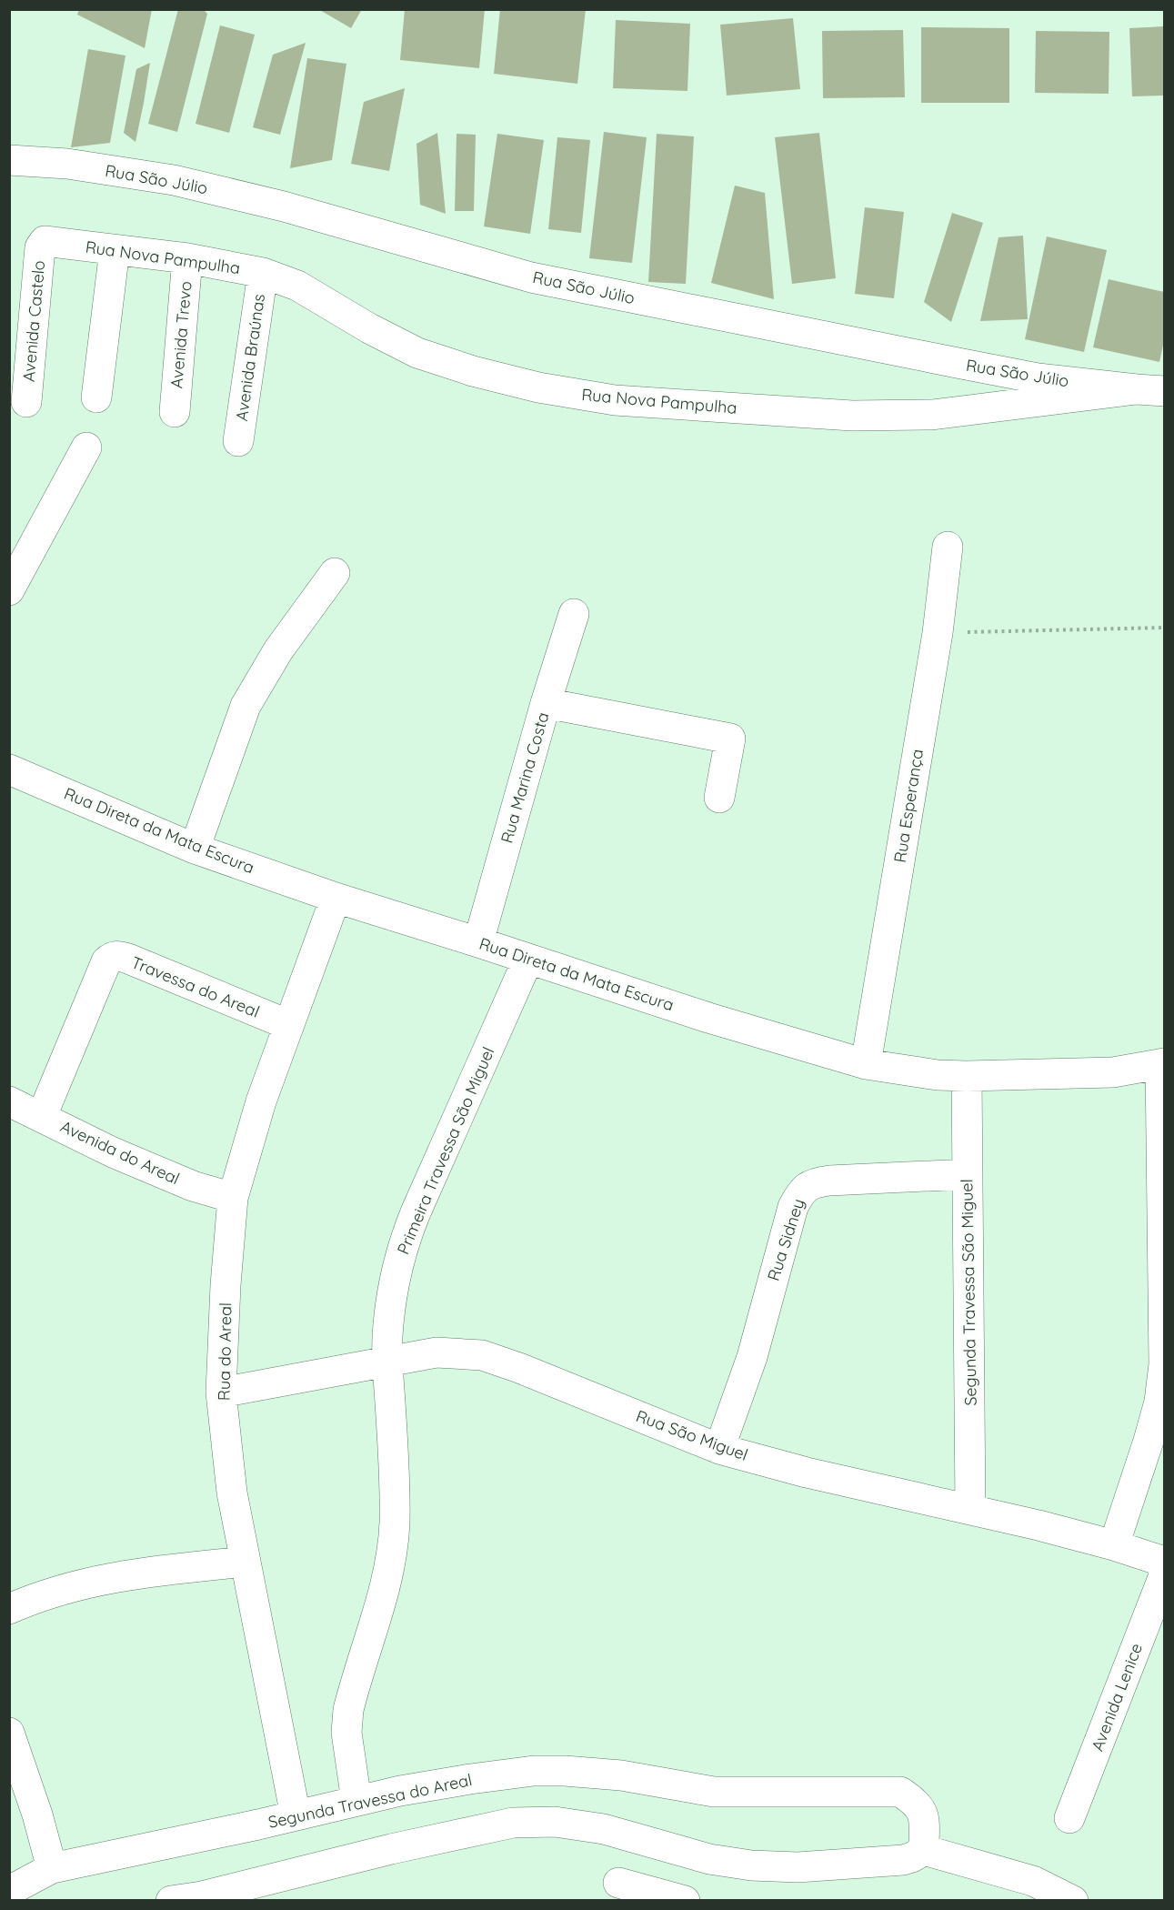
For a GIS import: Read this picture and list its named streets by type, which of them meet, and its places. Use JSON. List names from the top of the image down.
{
  "streets": {
    "street": [
      "Rua São Júlio",
      "Rua Nova Pampulha",
      "Avenida Castelo",
      "Avenida Trevo",
      "Avenida Braúnas",
      "Rua Marina Costa",
      "Rua Esperança",
      "Rua Direta da Mata Escura",
      "Travessa do Areal",
      "Primeira Travessa São Miguel",
      "Avenida do Areal",
      "Rua Sidney",
      "Segunda Travessa São Miguel",
      "Rua do Areal",
      "Rua São Miguel",
      "Avenida Lenice",
      "Segunda Travessa do Areal"
    ]
  },
  "crossings": [
    ["Rua São Júlio", "Rua Nova Pampulha"],
    ["Rua Nova Pampulha", "Avenida Castelo"],
    ["Rua Nova Pampulha", "Avenida Trevo"],
    ["Rua Nova Pampulha", "Avenida Braúnas"],
    ["Rua Marina Costa", "Rua Direta da Mata Escura"],
    ["Rua Esperança", "Rua Direta da Mata Escura"],
    ["Rua Direta da Mata Escura", "Primeira Travessa São Miguel"],
    ["Rua Direta da Mata Escura", "Segunda Travessa São Miguel"],
    ["Rua Direta da Mata Escura", "Rua do Areal"],
    ["Travessa do Areal", "Avenida do Areal"],
    ["Travessa do Areal", "Rua do Areal"],
    ["Primeira Travessa São Miguel", "Rua São Miguel"],
    ["Primeira Travessa São Miguel", "Segunda Travessa do Areal"],
    ["Avenida do Areal", "Rua do Areal"],
    ["Rua Sidney", "Segunda Travessa São Miguel"],
    ["Rua Sidney", "Rua São Miguel"],
    ["Segunda Travessa São Miguel", "Rua São Miguel"],
    ["Rua do Areal", "Rua São Miguel"],
    ["Rua do Areal", "Segunda Travessa do Areal"]
  ]
}
